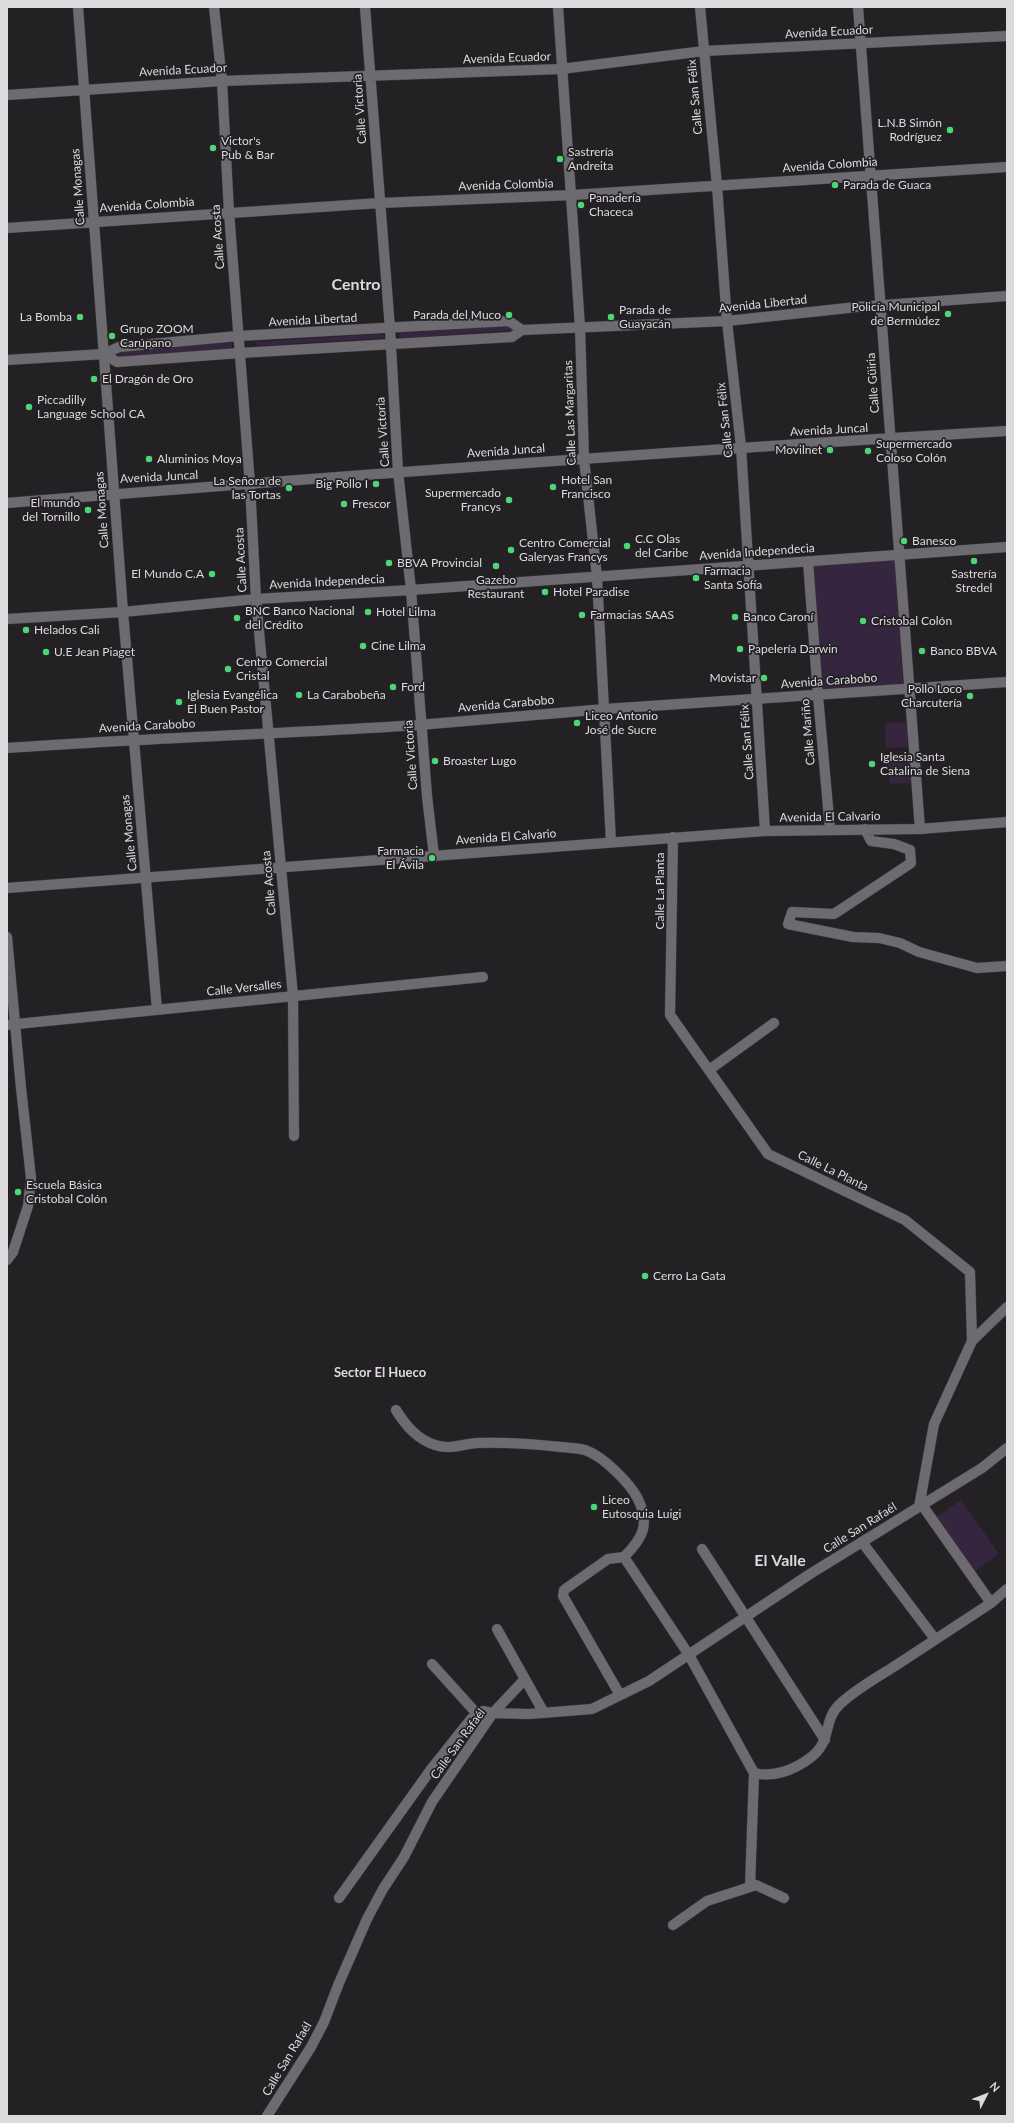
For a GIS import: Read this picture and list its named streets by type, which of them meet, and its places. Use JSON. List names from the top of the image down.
{
  "streets": {
    "street": [
      "Avenida Ecuador",
      "Calle San Félix",
      "Calle Victoria",
      "Avenida Colombia",
      "Calle Monagas",
      "Calle Acosta",
      "Avenida Libertad",
      "Calle Güiria",
      "Calle Las Margaritas",
      "Avenida Juncal",
      "Avenida Independecia",
      "Avenida Carabobo",
      "Calle Mariño",
      "Avenida El Calvario",
      "Calle La Planta",
      "Calle Versalles",
      "Calle San Rafaél"
    ]
  },
  "crossings": [
    ["Avenida Ecuador", "Calle San Félix"],
    ["Avenida Ecuador", "Calle Victoria"],
    ["Avenida Ecuador", "Calle Monagas"],
    ["Avenida Ecuador", "Calle Acosta"],
    ["Avenida Ecuador", "Calle Güiria"],
    ["Avenida Ecuador", "Calle Las Margaritas"],
    ["Calle San Félix", "Avenida Colombia"],
    ["Calle San Félix", "Avenida Libertad"],
    ["Calle San Félix", "Avenida Juncal"],
    ["Calle San Félix", "Avenida Independecia"],
    ["Calle San Félix", "Avenida Carabobo"],
    ["Calle San Félix", "Avenida El Calvario"],
    ["Calle Victoria", "Avenida Colombia"],
    ["Calle Victoria", "Avenida Libertad"],
    ["Calle Victoria", "Avenida Juncal"],
    ["Calle Victoria", "Avenida Independecia"],
    ["Calle Victoria", "Avenida Carabobo"],
    ["Calle Victoria", "Avenida El Calvario"],
    ["Avenida Colombia", "Calle Monagas"],
    ["Avenida Colombia", "Calle Acosta"],
    ["Avenida Colombia", "Calle Güiria"],
    ["Avenida Colombia", "Calle Las Margaritas"],
    ["Calle Monagas", "Avenida Libertad"],
    ["Calle Monagas", "Avenida Juncal"],
    ["Calle Monagas", "Avenida Independecia"],
    ["Calle Monagas", "Avenida Carabobo"],
    ["Calle Monagas", "Avenida El Calvario"],
    ["Calle Monagas", "Calle Versalles"],
    ["Calle Acosta", "Avenida Libertad"],
    ["Calle Acosta", "Avenida Juncal"],
    ["Calle Acosta", "Avenida Independecia"],
    ["Calle Acosta", "Avenida Carabobo"],
    ["Calle Acosta", "Avenida El Calvario"],
    ["Calle Acosta", "Calle Versalles"],
    ["Avenida Libertad", "Calle Güiria"],
    ["Avenida Libertad", "Calle Las Margaritas"],
    ["Calle Güiria", "Avenida Juncal"],
    ["Calle Güiria", "Avenida Independecia"],
    ["Calle Güiria", "Avenida Carabobo"],
    ["Calle Güiria", "Avenida El Calvario"],
    ["Calle Las Margaritas", "Avenida Juncal"],
    ["Calle Las Margaritas", "Avenida Independecia"],
    ["Calle Las Margaritas", "Avenida Carabobo"],
    ["Calle Las Margaritas", "Avenida El Calvario"],
    ["Avenida Independecia", "Calle Mariño"],
    ["Avenida Carabobo", "Calle Mariño"],
    ["Calle Mariño", "Avenida El Calvario"],
    ["Avenida El Calvario", "Calle La Planta"],
    ["Calle La Planta", "Calle San Rafaél"]
  ],
  "districts": ["Centro", "Sector El Hueco", "El Valle"],
  "places": [
    "L.N.B Simón Rodríguez",
    "Victor's Pub & Bar",
    "Sastrería Andreita",
    "Parada de Guaca",
    "Panadería Chaceca",
    "Policía Municipal de Bermúdez",
    "Parada del Muco",
    "La Bomba",
    "Parada de Guayacán",
    "Grupo ZOOM Carúpano",
    "El Dragón de Oro",
    "Piccadilly Language School CA",
    "Movilnet",
    "Supermercado Coloso Colón",
    "Aluminios Moya",
    "Big Pollo I",
    "Hotel San Francisco",
    "La Señora de las Tortas",
    "Supermercado Francys",
    "Frescor",
    "El mundo del Tornillo",
    "Banesco",
    "C.C Olas del Caribe",
    "Centro Comercial Galeryas Francys",
    "Sastrería Stredel",
    "BBVA Provincial",
    "Gazebo Restaurant",
    "El Mundo C.A",
    "Farmacia Santa Sofía",
    "Hotel Paradise",
    "Hotel Lilma",
    "Farmacias SAAS",
    "Banco Caroní",
    "BNC Banco Nacional del Crédito",
    "Cristobal Colón",
    "Helados Cali",
    "Cine Lilma",
    "Papelería Darwin",
    "Banco BBVA",
    "U.E Jean Piaget",
    "Centro Comercial Cristal",
    "Movistar",
    "Ford",
    "La Carabobeña",
    "Pollo Loco Charcutería",
    "Iglesia Evangélica El Buen Pastor",
    "Liceo Antonio José de Sucre",
    "Broaster Lugo",
    "Iglesia Santa Catalina de Siena",
    "Farmacia El Ávila",
    "Escuela Básica Cristobal Colón",
    "Cerro La Gata",
    "Liceo Eutosquia Luigi"
  ],
  "north": "top right"
}
